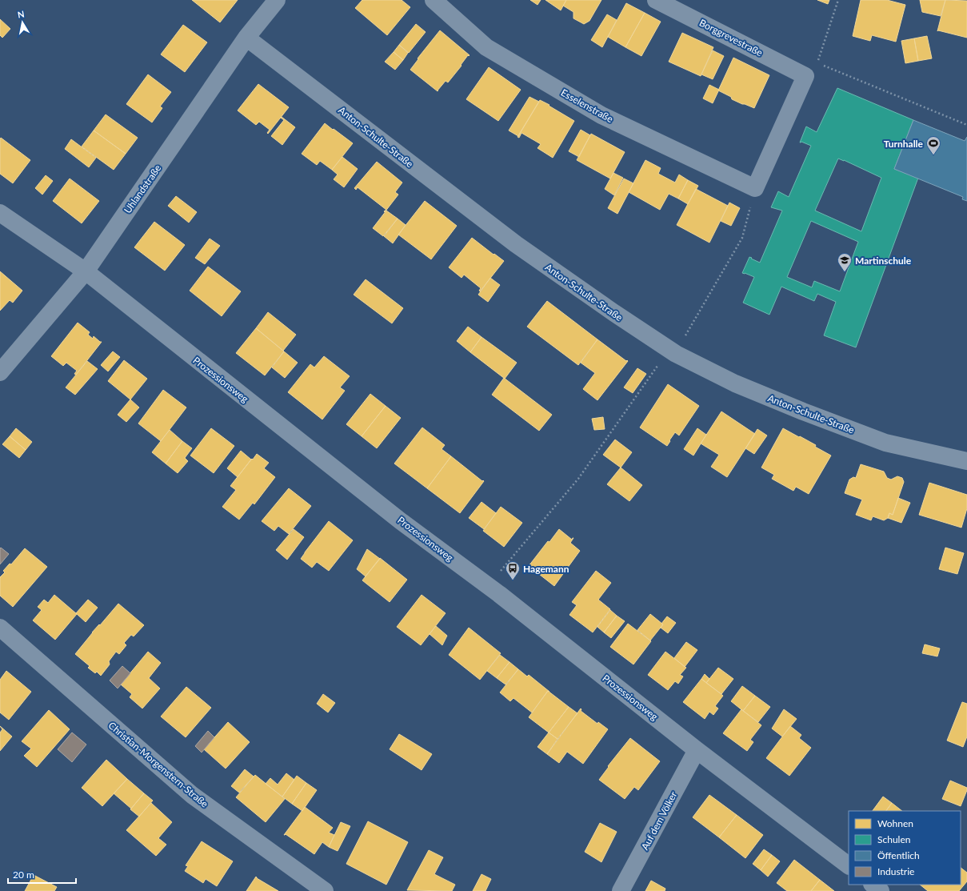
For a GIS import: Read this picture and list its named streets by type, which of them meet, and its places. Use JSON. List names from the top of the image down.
{
  "streets": {
    "street": [
      "Borggrevestraße",
      "Esselenstraße",
      "Anton-Schulte-Straße",
      "Uhlandstraße",
      "Prozessionsweg",
      "Christian-Morgenstern-Straße",
      "Auf dem Völker"
    ]
  },
  "crossings": [
    ["Anton-Schulte-Straße", "Uhlandstraße"],
    ["Uhlandstraße", "Prozessionsweg"],
    ["Prozessionsweg", "Auf dem Völker"]
  ],
  "places": {
    "sports": ["Turnhalle"],
    "school or university": ["Martinschule"],
    "bus stop": ["Hagemann"]
  },
  "legend": [
    "Wohnen",
    "Schulen",
    "Öffentlich",
    "Industrie"
  ],
  "scale_bar": "20 m",
  "north": "top"
}
